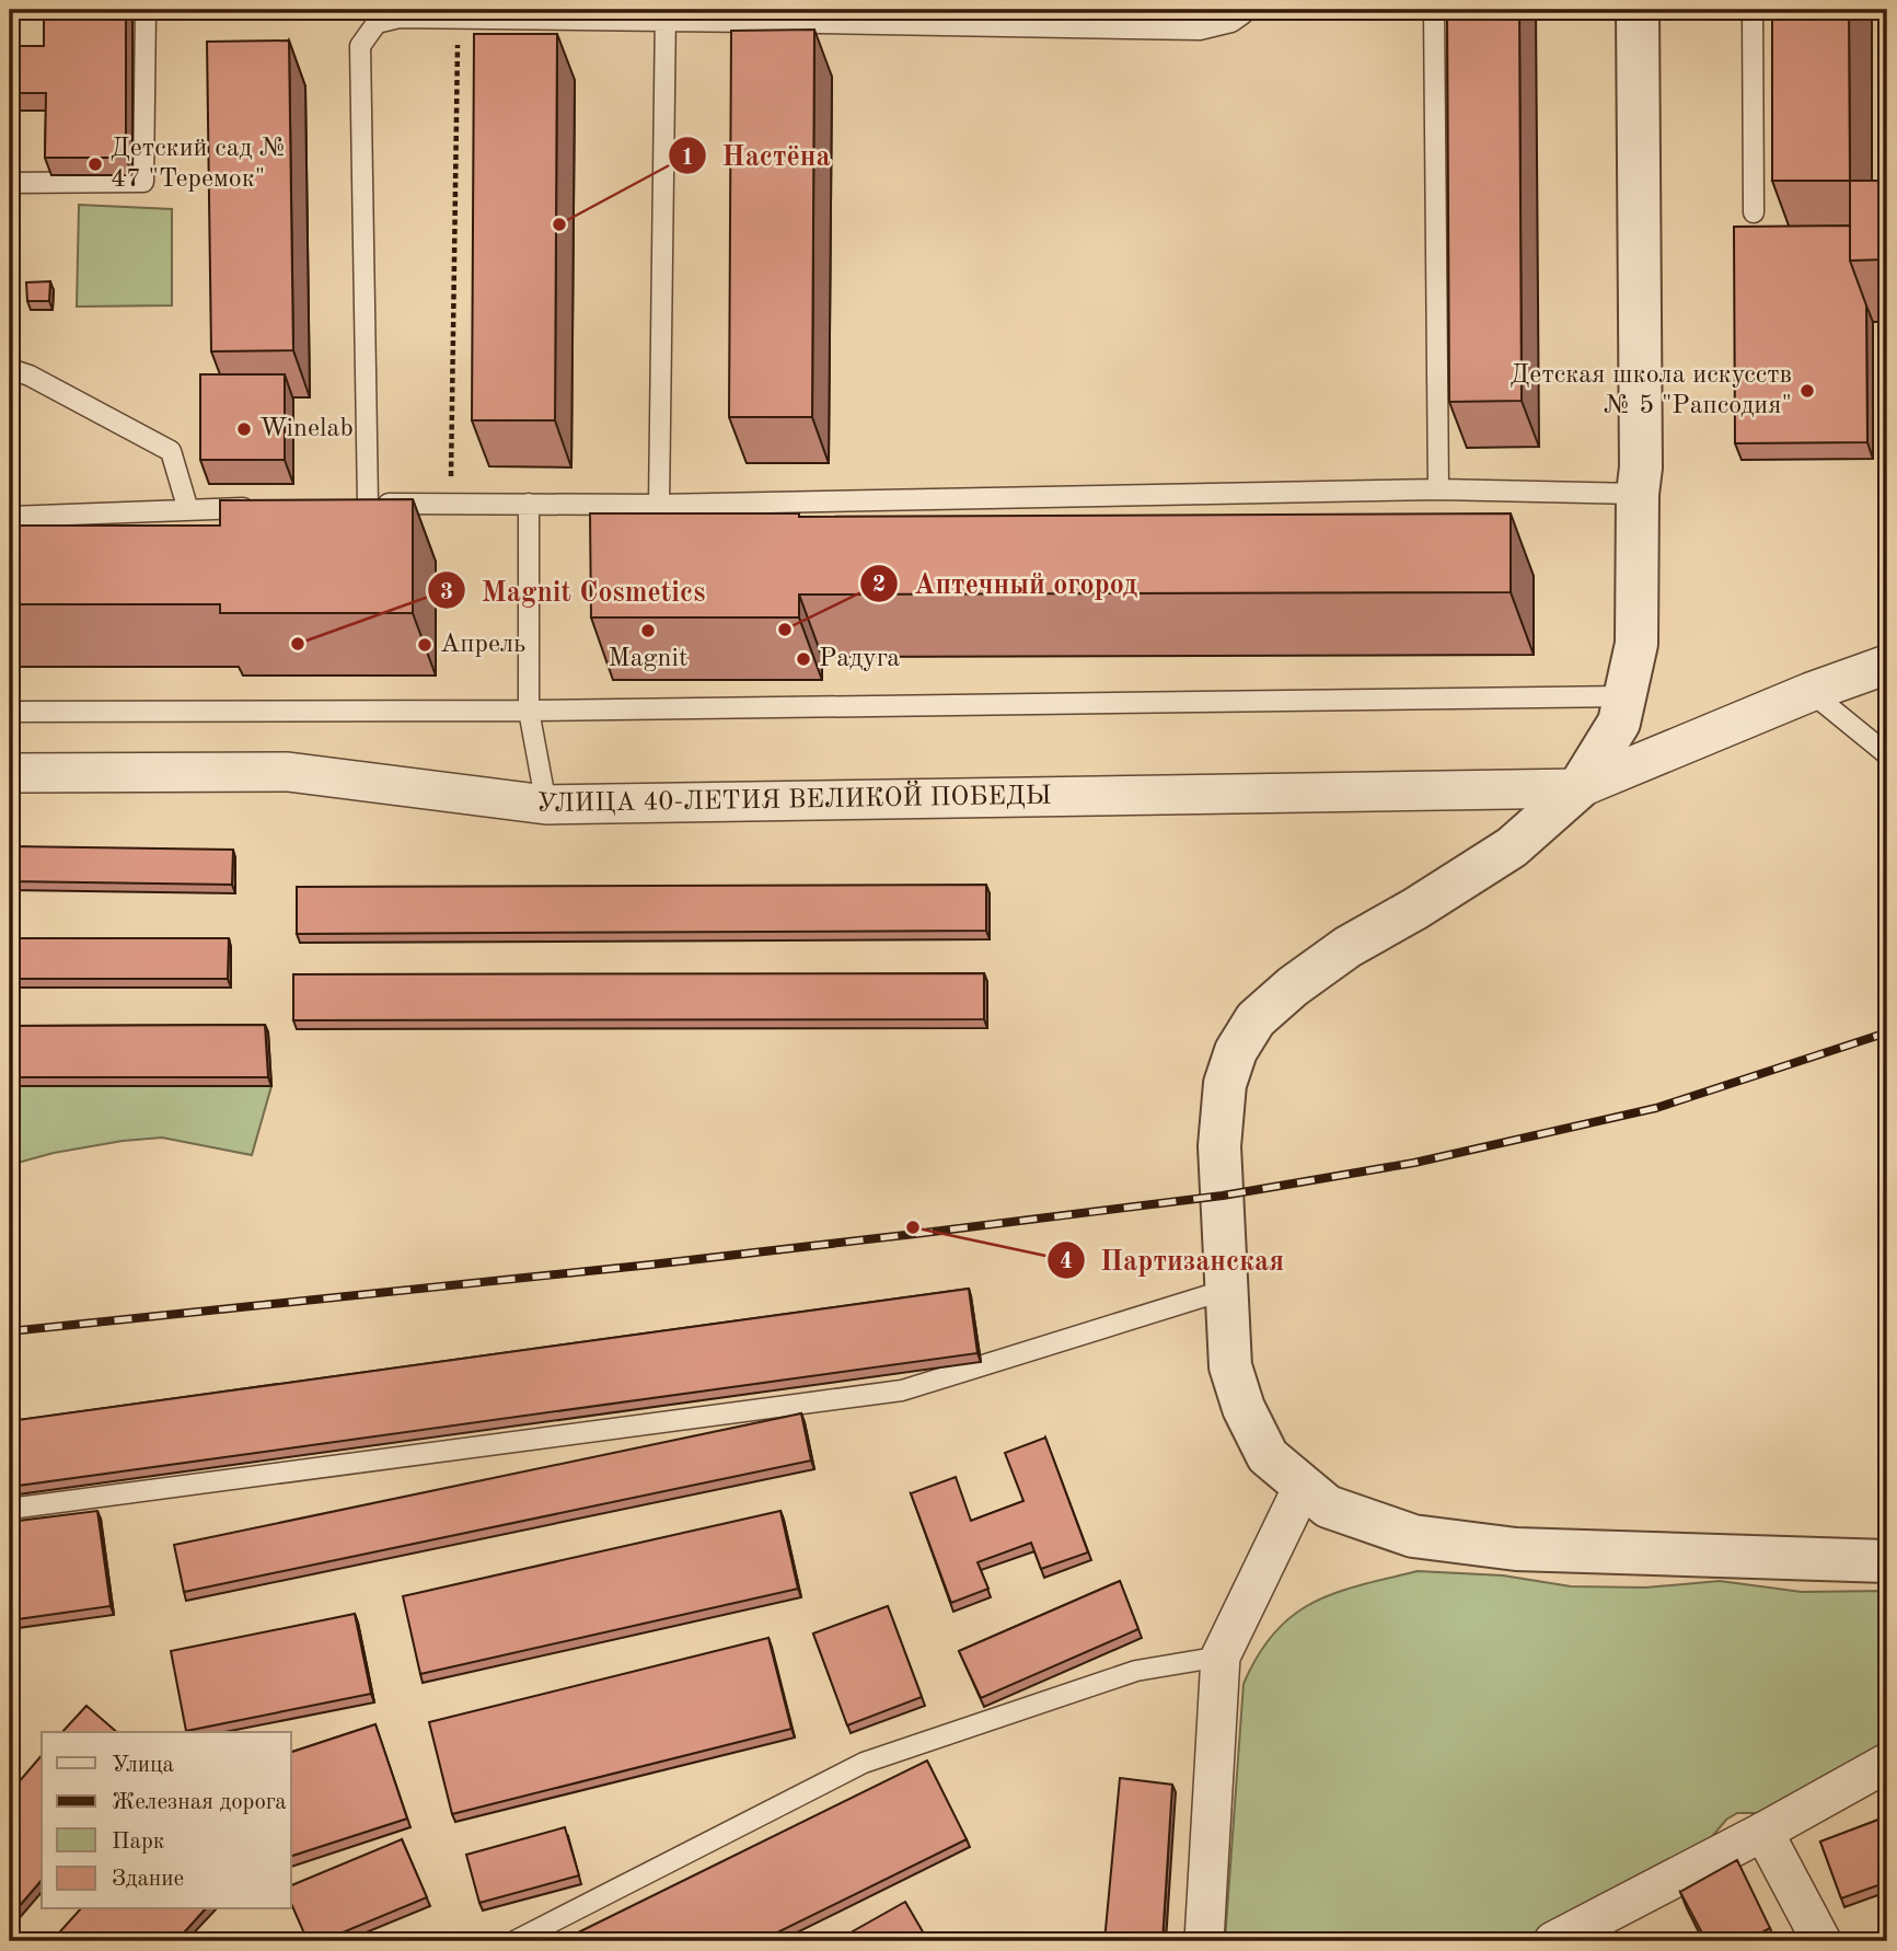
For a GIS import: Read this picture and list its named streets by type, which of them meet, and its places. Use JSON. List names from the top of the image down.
{
  "streets": {
    "street": ["УЛИЦА 40-ЛЕТИЯ ВЕЛИКОЙ ПОБЕДЫ"]
  },
  "places": [
    "Детский сад № 47 \"Теремок\"",
    "Настёна",
    "Детская школа искусств № 5 \"Рапсодия\"",
    "Winelab",
    "Аптечный огород",
    "Magnit",
    "Magnit Cosmetics",
    "Апрель",
    "Радуга",
    "Партизанская"
  ],
  "legend": [
    "Улица",
    "Железная дорога",
    "Парк",
    "Здание"
  ]
}
